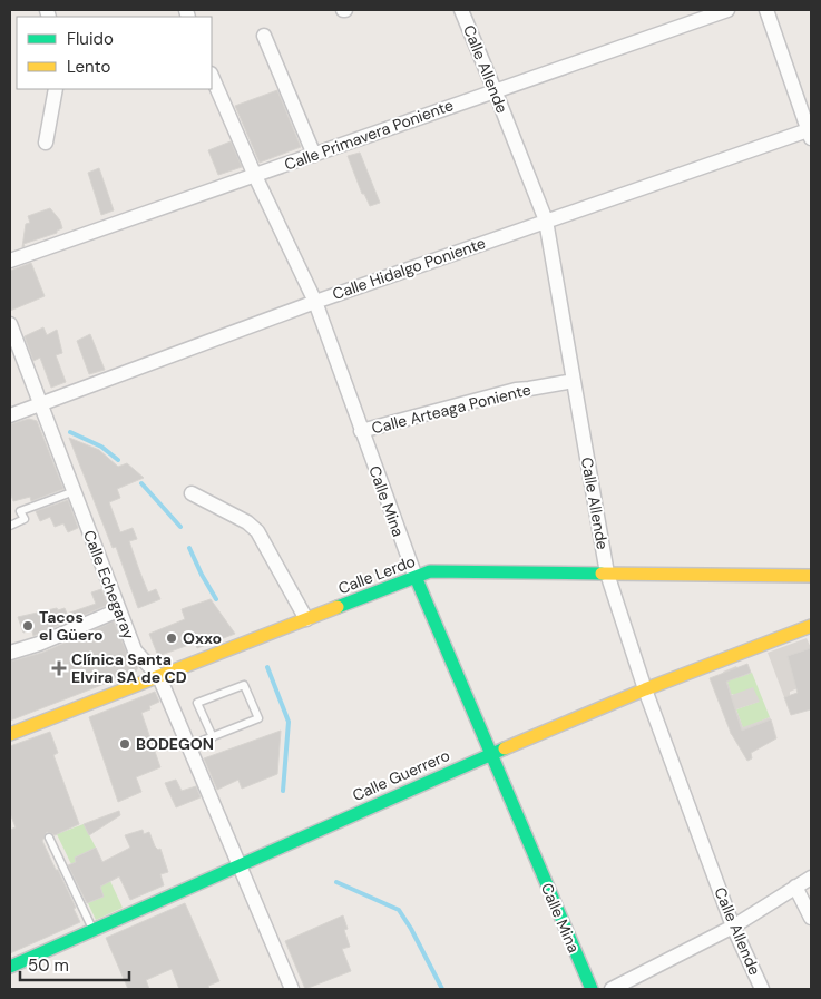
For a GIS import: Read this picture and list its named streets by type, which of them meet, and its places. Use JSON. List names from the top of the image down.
{
  "streets": {
    "street": [
      "Calle Allende",
      "Calle Primavera Poniente",
      "Calle Hidalgo Poniente",
      "Calle Arteaga Poniente",
      "Calle Mina",
      "Calle Lerdo",
      "Calle Echegaray",
      "Calle Guerrero"
    ]
  },
  "crossings": [
    ["Calle Allende", "Calle Primavera Poniente"],
    ["Calle Allende", "Calle Hidalgo Poniente"],
    ["Calle Allende", "Calle Arteaga Poniente"],
    ["Calle Allende", "Calle Lerdo"],
    ["Calle Allende", "Calle Guerrero"],
    ["Calle Primavera Poniente", "Calle Mina"],
    ["Calle Hidalgo Poniente", "Calle Mina"],
    ["Calle Hidalgo Poniente", "Calle Echegaray"],
    ["Calle Arteaga Poniente", "Calle Mina"],
    ["Calle Mina", "Calle Lerdo"],
    ["Calle Mina", "Calle Guerrero"],
    ["Calle Lerdo", "Calle Echegaray"],
    ["Calle Echegaray", "Calle Guerrero"]
  ],
  "places": {
    "other": ["Tacos el Güero", "Oxxo", "BODEGON"],
    "health": ["Clínica Santa Elvira SA de CD"]
  },
  "legend": ["Fluido", "Lento"],
  "scale_bar": "50 m"
}
